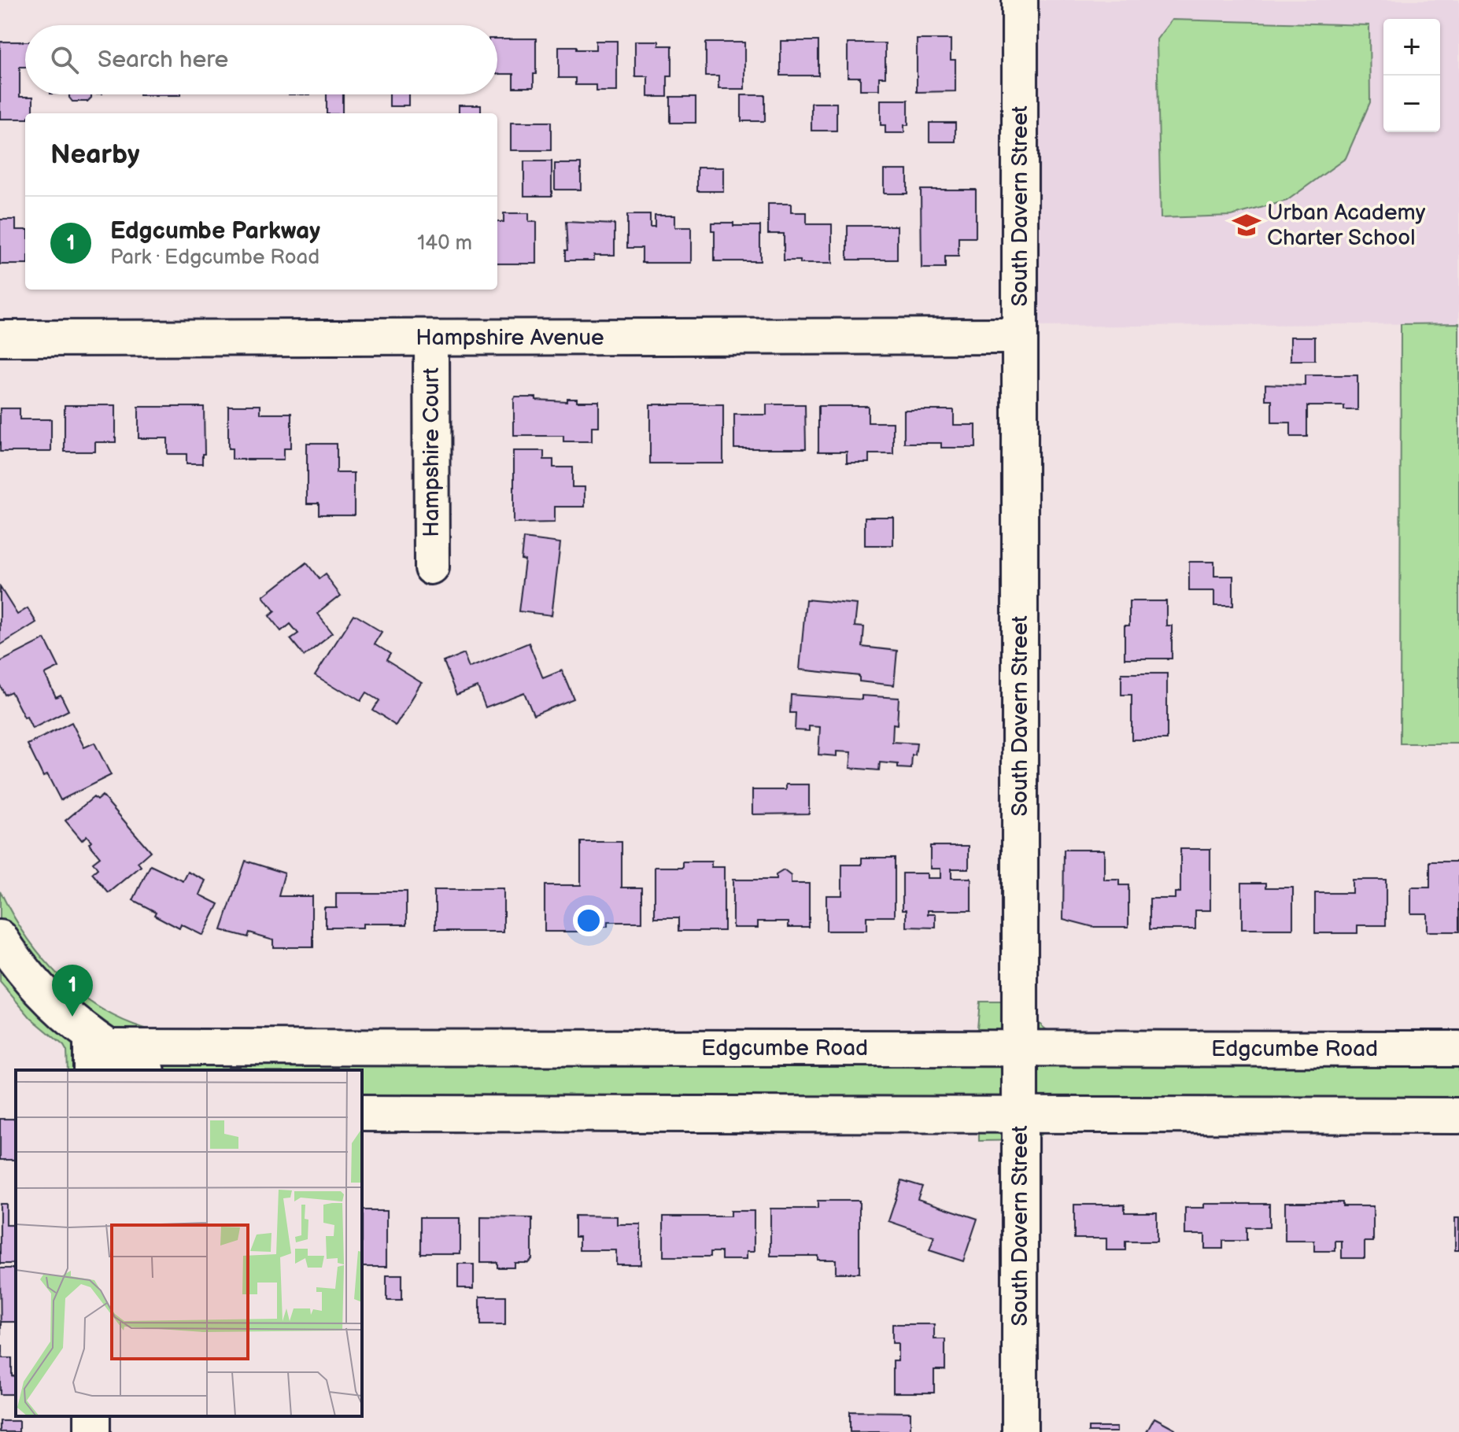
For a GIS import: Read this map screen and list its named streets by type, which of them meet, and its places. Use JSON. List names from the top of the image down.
{
  "streets": {
    "street": [
      "South Davern Street",
      "Hampshire Avenue",
      "Hampshire Court",
      "Edgcumbe Road"
    ]
  },
  "crossings": [
    ["South Davern Street", "Hampshire Avenue"],
    ["South Davern Street", "Edgcumbe Road"],
    ["Hampshire Avenue", "Hampshire Court"]
  ],
  "places": {
    "school or university": ["Urban Academy Charter School"]
  },
  "page": {
    "map_buttons": ["+", "−"],
    "search": "Search here",
    "heading": "Nearby",
    "list": [
      {
        "mark": "1",
        "name": "Edgcumbe Parkway",
        "note": "Park · Edgcumbe Road",
        "value": "140 m"
      }
    ],
    "pins": "1"
  }
}
